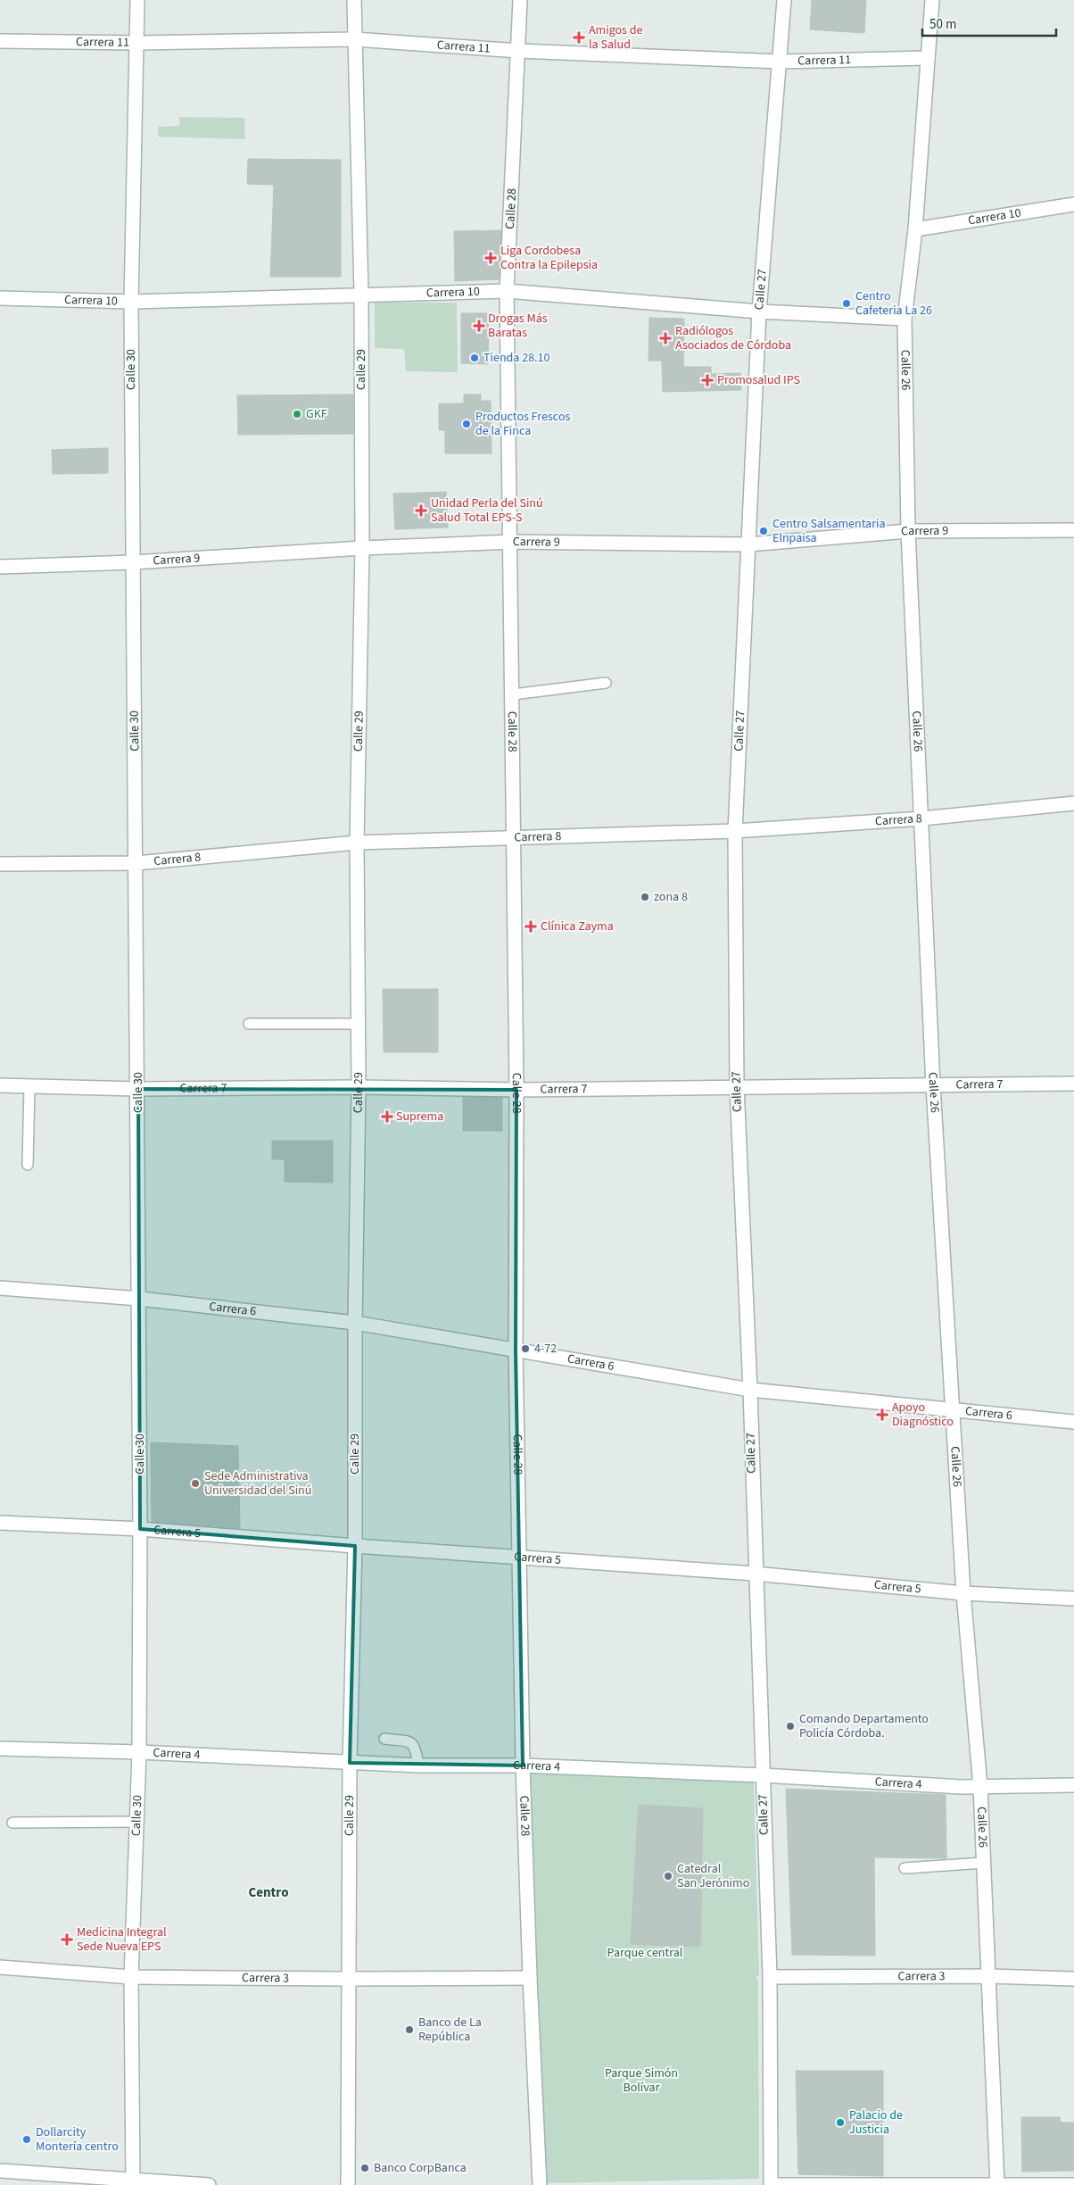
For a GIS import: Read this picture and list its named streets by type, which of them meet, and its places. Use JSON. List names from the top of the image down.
{
  "streets": {
    "street": [
      "Carrera 11",
      "Calle 28",
      "Carrera 10",
      "Calle 27",
      "Calle 30",
      "Calle 29",
      "Calle 26",
      "Carrera 9",
      "Carrera 8",
      "Carrera 7",
      "Carrera 6",
      "Carrera 5",
      "Carrera 4",
      "Carrera 3"
    ]
  },
  "crossings": [
    ["Carrera 11", "Calle 28"],
    ["Carrera 11", "Calle 27"],
    ["Carrera 11", "Calle 30"],
    ["Carrera 11", "Calle 29"],
    ["Carrera 11", "Calle 26"],
    ["Calle 28", "Carrera 10"],
    ["Calle 28", "Carrera 9"],
    ["Calle 28", "Carrera 8"],
    ["Calle 28", "Carrera 7"],
    ["Calle 28", "Carrera 6"],
    ["Calle 28", "Carrera 5"],
    ["Calle 28", "Carrera 4"],
    ["Calle 28", "Carrera 3"],
    ["Carrera 10", "Calle 27"],
    ["Carrera 10", "Calle 30"],
    ["Carrera 10", "Calle 29"],
    ["Carrera 10", "Calle 26"],
    ["Calle 27", "Carrera 9"],
    ["Calle 27", "Carrera 8"],
    ["Calle 27", "Carrera 7"],
    ["Calle 27", "Carrera 6"],
    ["Calle 27", "Carrera 5"],
    ["Calle 27", "Carrera 4"],
    ["Calle 27", "Carrera 3"],
    ["Calle 30", "Carrera 9"],
    ["Calle 30", "Carrera 8"],
    ["Calle 30", "Carrera 7"],
    ["Calle 30", "Carrera 6"],
    ["Calle 30", "Carrera 5"],
    ["Calle 30", "Carrera 4"],
    ["Calle 30", "Carrera 3"],
    ["Calle 29", "Carrera 9"],
    ["Calle 29", "Carrera 8"],
    ["Calle 29", "Carrera 7"],
    ["Calle 29", "Carrera 6"],
    ["Calle 29", "Carrera 5"],
    ["Calle 29", "Carrera 4"],
    ["Calle 29", "Carrera 3"],
    ["Calle 26", "Carrera 9"],
    ["Calle 26", "Carrera 8"],
    ["Calle 26", "Carrera 7"],
    ["Calle 26", "Carrera 6"],
    ["Calle 26", "Carrera 5"],
    ["Calle 26", "Carrera 4"],
    ["Calle 26", "Carrera 3"]
  ],
  "districts": ["Centro"],
  "parks": ["Parque central", "Parque Simón Bolívar"],
  "places": {
    "health": [
      "Amigos de la Salud",
      "Liga Cordobesa Contra la Epilepsia",
      "Drogas Más Baratas",
      "Radiólogos Asociados de Córdoba",
      "Promosalud IPS",
      "Unidad Perla del Sinú Salud Total EPS-S",
      "Clínica Zayma",
      "Suprema",
      "Apoyo Diagnóstico",
      "Medicina Integral Sede Nueva EPS"
    ],
    "other": [
      "Centro Cafeteria La 26",
      "Tienda 28.10",
      "GKF",
      "Productos Frescos de la Finca",
      "Centro Salsamentaria Elnpaisa",
      "zona 8",
      "4-72",
      "Sede Administrativa Universidad del Sinú",
      "Comando Departamento Policía Córdoba.",
      "Catedral San Jerónimo",
      "Banco de La República",
      "Palacio de Justicia",
      "Dollarcity Montería centro",
      "Banco CorpBanca"
    ]
  },
  "scale_bar": "50 m"
}
